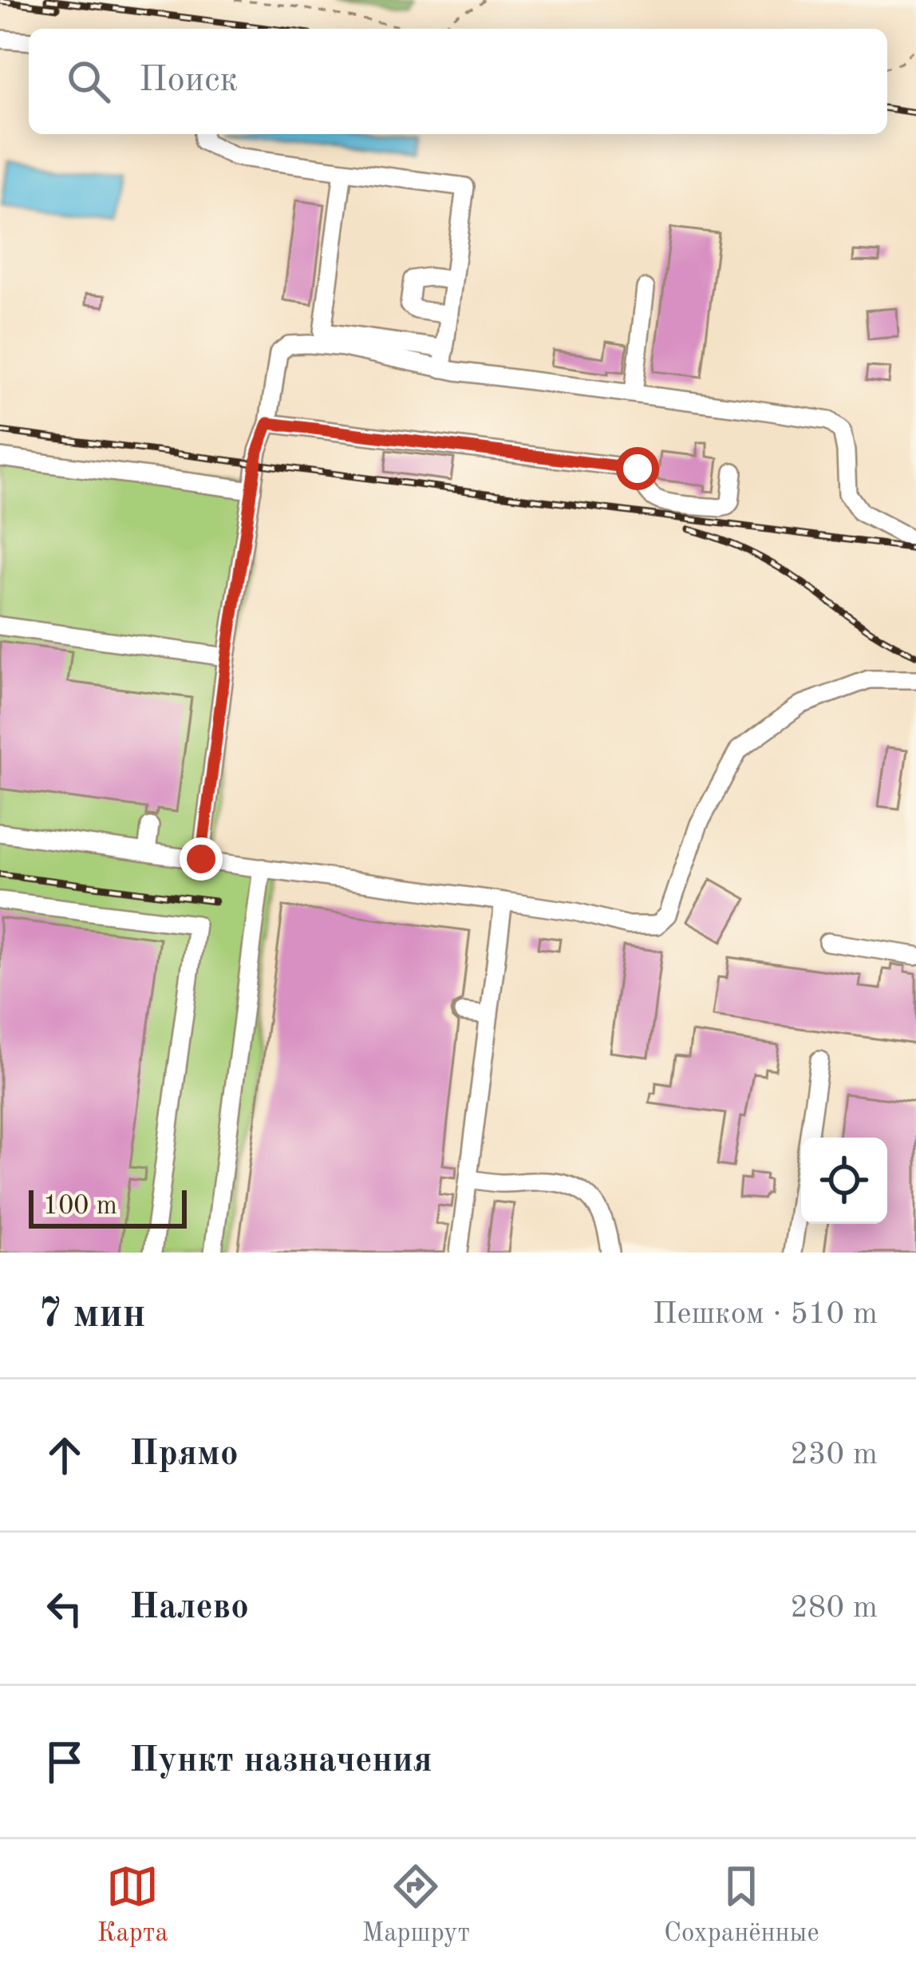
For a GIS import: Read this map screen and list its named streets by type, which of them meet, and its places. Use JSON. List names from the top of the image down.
{
  "scale_bar": "100 m",
  "page": {
    "search": "Поиск",
    "scale": "100 m",
    "heading": ["7 мин", "Пешком · 510 m"],
    "list": [
      ["Прямо", "230 m"],
      ["Налево", "280 m"],
      "Пункт назначения"
    ],
    "nav": ["Карта", "Маршрут", "Сохранённые"]
  }
}
